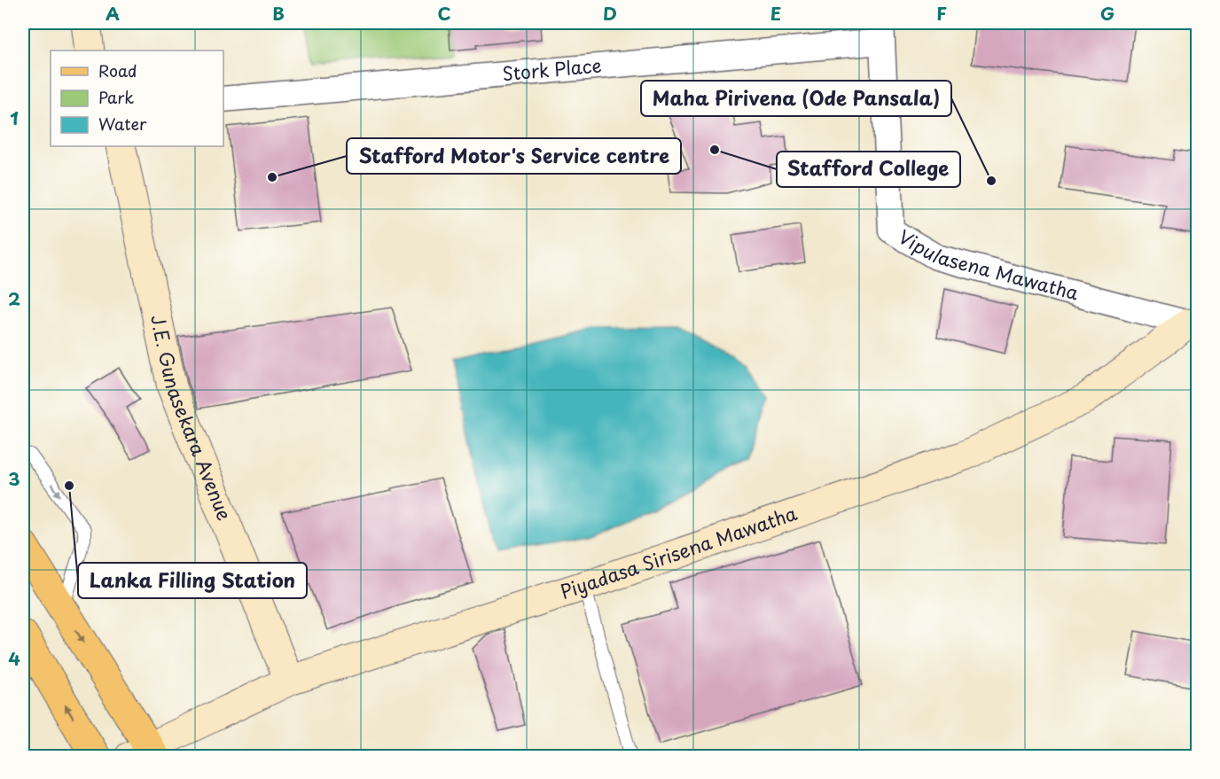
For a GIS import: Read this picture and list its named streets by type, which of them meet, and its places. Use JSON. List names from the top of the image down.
{
  "streets": {
    "street": [
      "Stork Place",
      "Vipulasena Mawatha",
      "J.E. Gunasekara Avenue",
      "Piyadasa Sirisena Mawatha"
    ]
  },
  "crossings": [
    ["Stork Place", "Vipulasena Mawatha"],
    ["Vipulasena Mawatha", "Piyadasa Sirisena Mawatha"],
    ["J.E. Gunasekara Avenue", "Piyadasa Sirisena Mawatha"]
  ],
  "places": [
    "Stafford College",
    "Stafford Motor's Service centre",
    "Maha Pirivena (Ode Pansala)",
    "Lanka Filling Station"
  ],
  "legend": ["Road", "Park", "Water"],
  "grid": {
    "columns": [
      "A",
      "B",
      "C",
      "D",
      "E",
      "F",
      "G"
    ],
    "rows": [
      "1",
      "2",
      "3",
      "4"
    ]
  }
}
